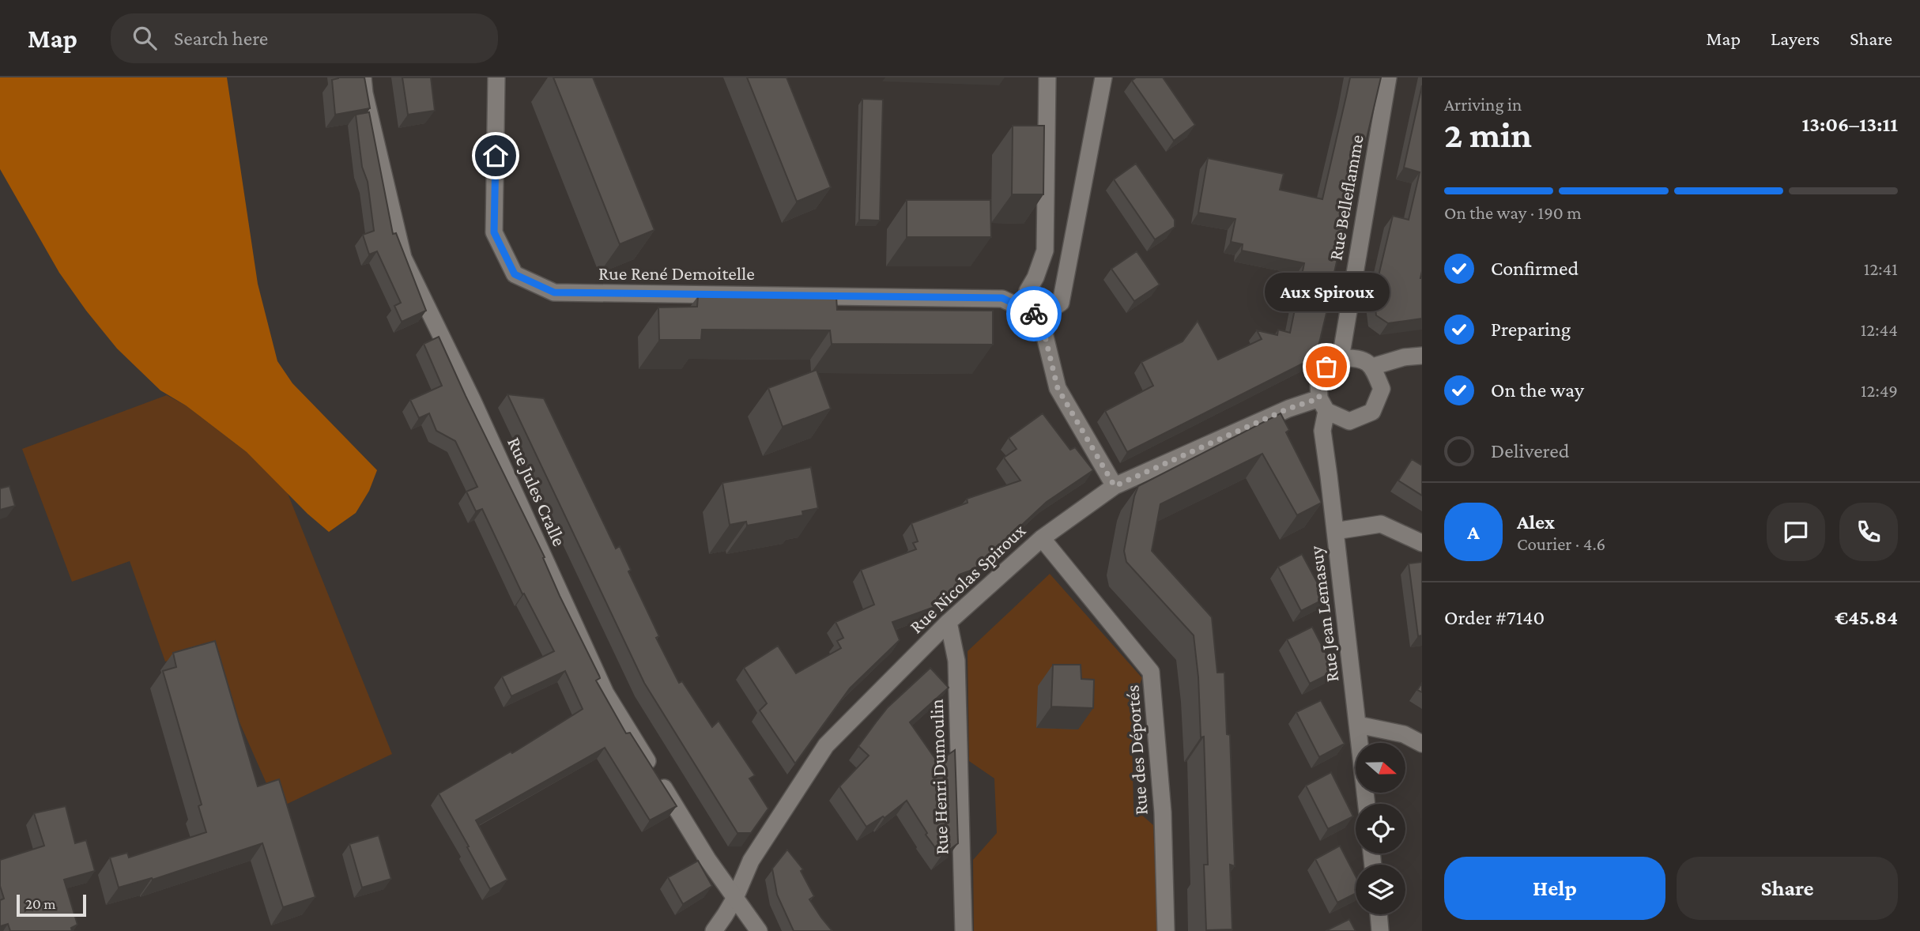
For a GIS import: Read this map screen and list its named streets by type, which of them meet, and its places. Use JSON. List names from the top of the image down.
{
  "streets": {
    "street": [
      "Rue Belleflamme",
      "Rue René Demoitelle",
      "Rue Jules Cralle",
      "Rue Nicolas Spiroux",
      "Rue Jean Lemasuy",
      "Rue des Déportés",
      "Rue Henri Dumoulin"
    ]
  },
  "crossings": [
    ["Rue Belleflamme", "Rue Nicolas Spiroux"],
    ["Rue Belleflamme", "Rue Jean Lemasuy"],
    ["Rue Jules Cralle", "Rue Nicolas Spiroux"],
    ["Rue Nicolas Spiroux", "Rue Jean Lemasuy"],
    ["Rue Nicolas Spiroux", "Rue des Déportés"],
    ["Rue Nicolas Spiroux", "Rue Henri Dumoulin"]
  ],
  "places": ["Aux Spiroux"],
  "scale_bar": "20 m",
  "north": "right",
  "page": {
    "header": "Map",
    "search": "Search here",
    "nav": ["Map", "Layers", "Share"],
    "heading": ["2 min", "Arriving in", "13:06–13:11"],
    "panel": [
      "Alex",
      "Courier · 4.6",
      "Order #7140",
      "€45.84"
    ],
    "bar": "On the way · 190 m",
    "list": [
      ["Confirmed", "12:41"],
      ["Preparing", "12:44"],
      ["On the way", "12:49"],
      "Delivered"
    ],
    "bubble": "Aux Spiroux",
    "round": "A",
    "buttons": ["Help", "Share"],
    "scale": "20 m"
  }
}
